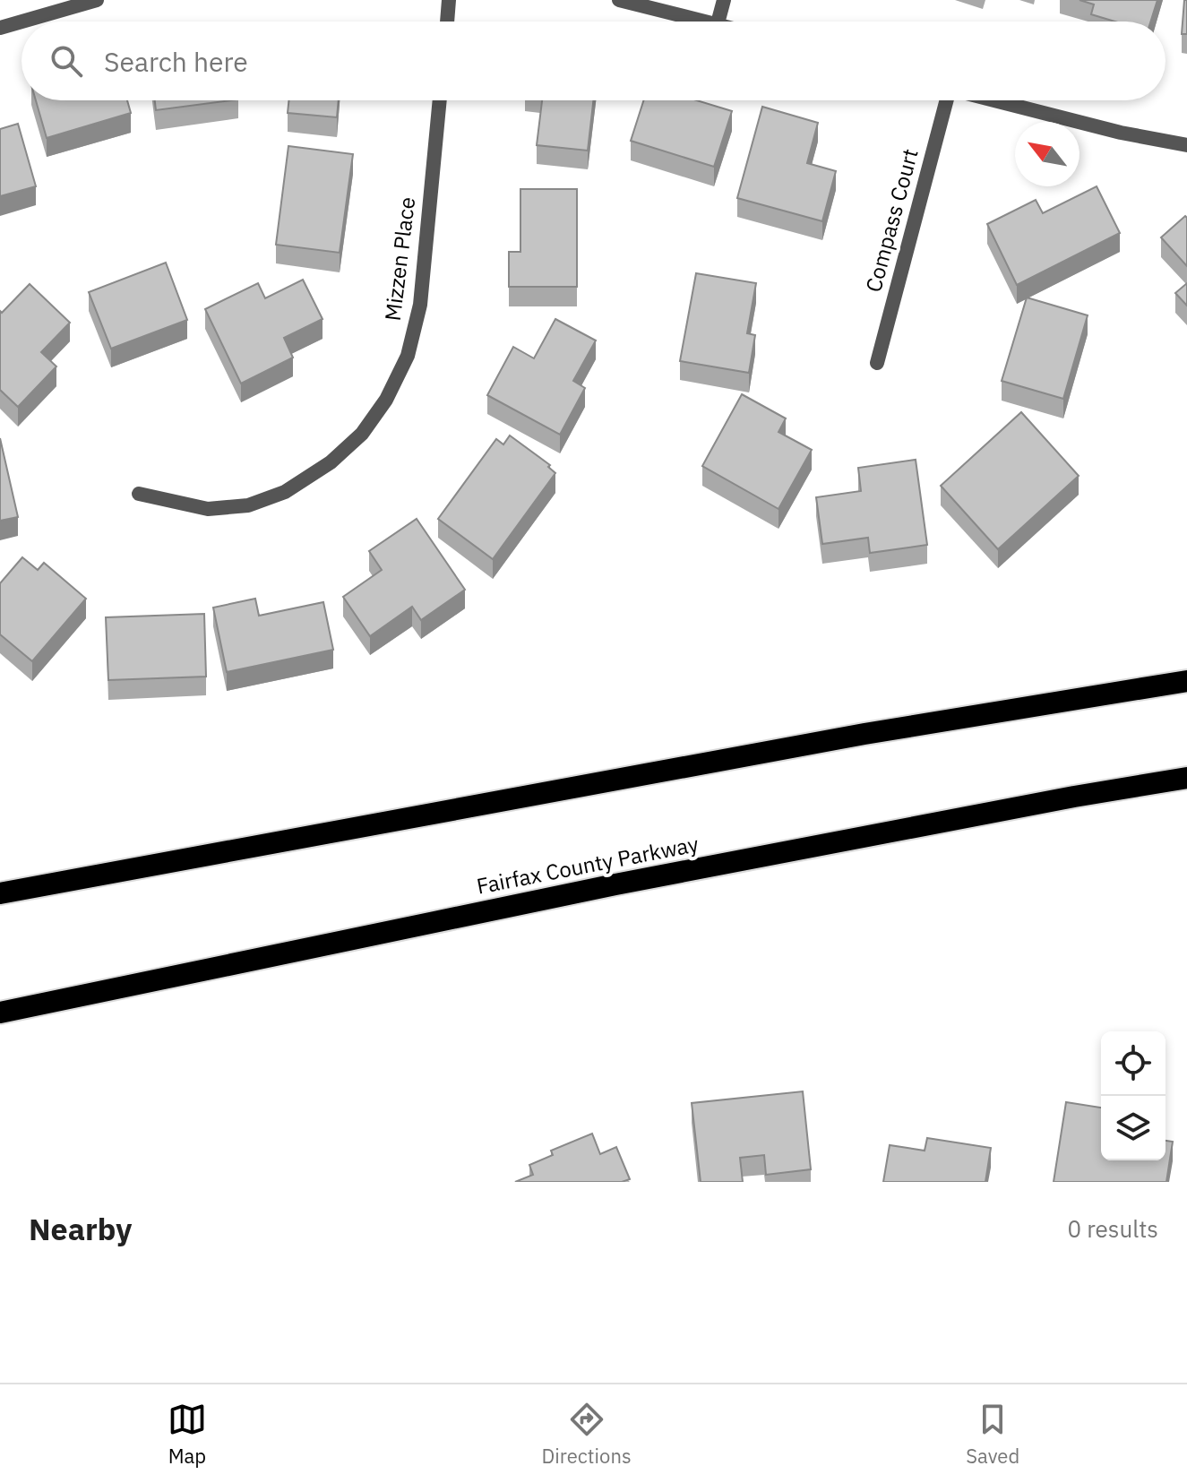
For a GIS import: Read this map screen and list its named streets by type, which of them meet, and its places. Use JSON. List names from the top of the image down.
{
  "streets": {
    "highway": ["Fairfax County Parkway"],
    "street": ["Compass Court", "Mizzen Place"]
  },
  "north": "top left",
  "page": {
    "search": "Search here",
    "heading": ["Nearby", "0 results"],
    "nav": ["Map", "Directions", "Saved"]
  }
}
